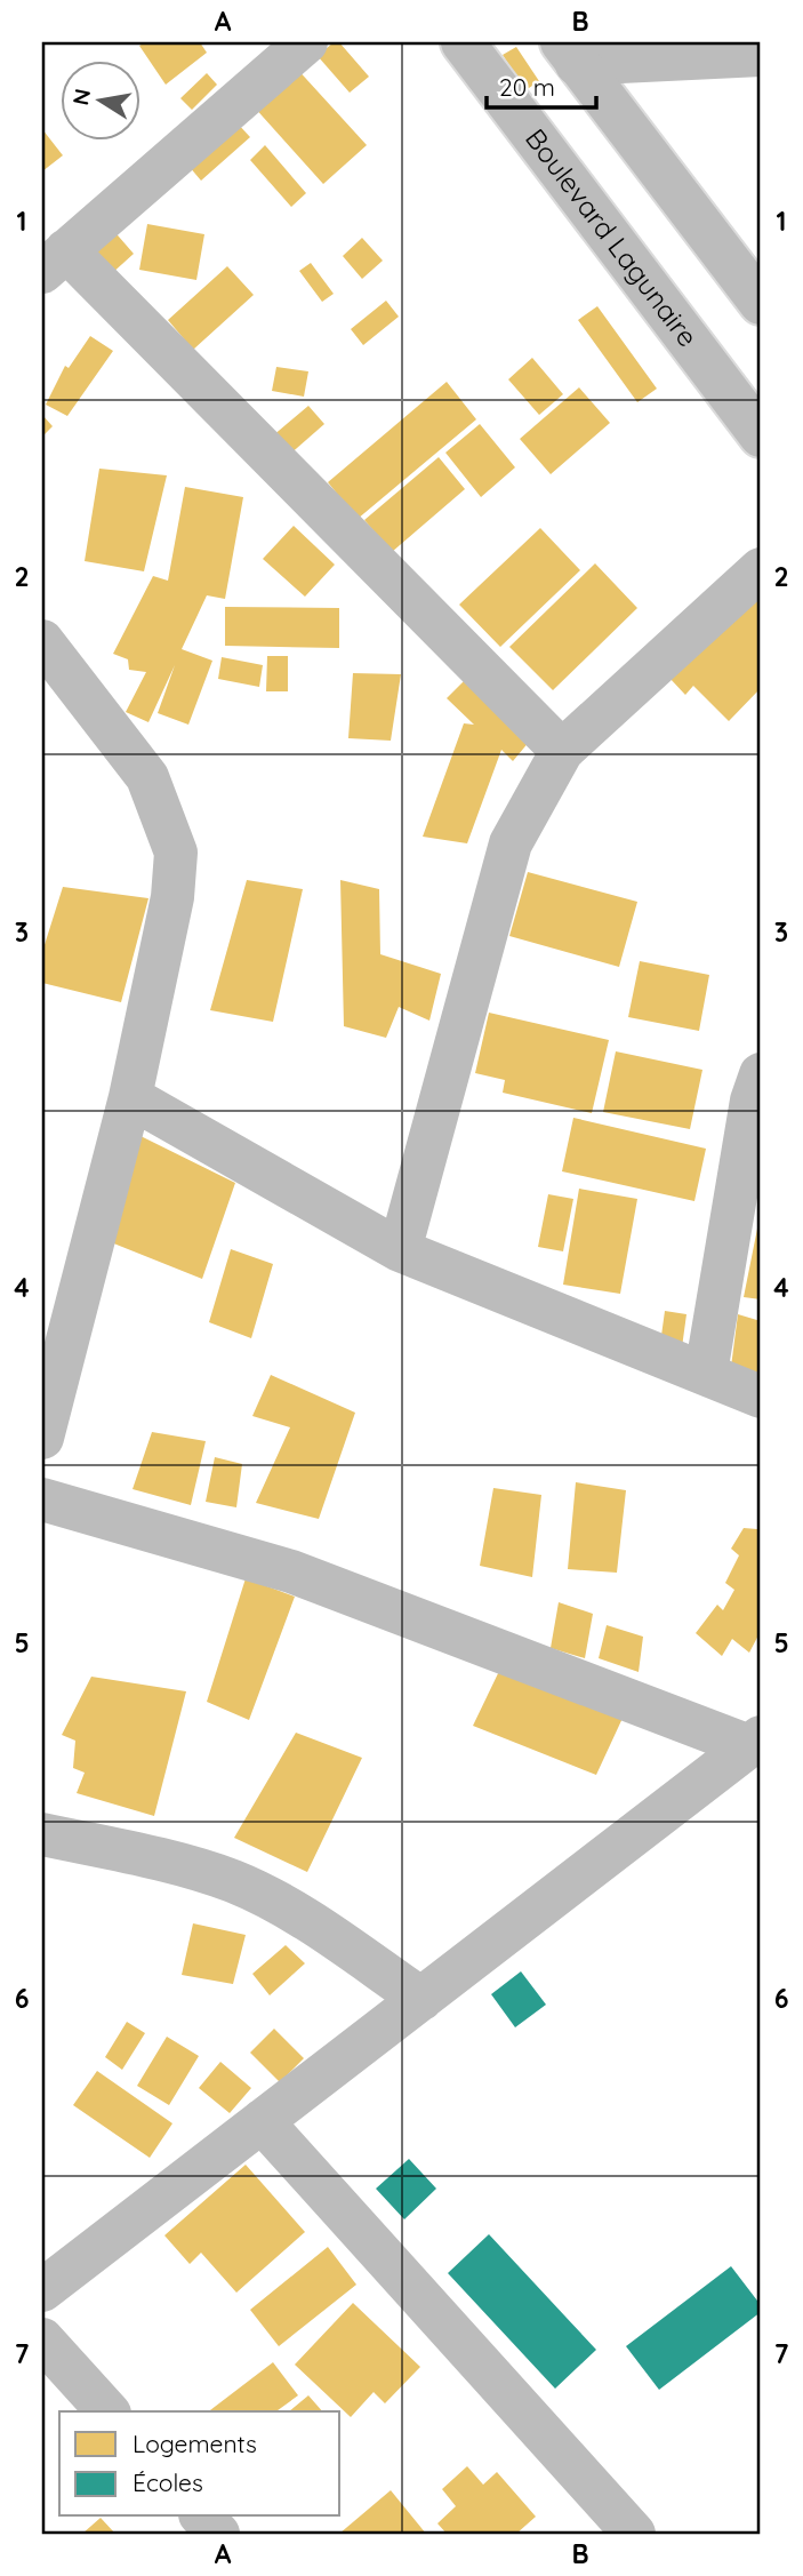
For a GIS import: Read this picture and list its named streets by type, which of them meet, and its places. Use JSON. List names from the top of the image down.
{
  "streets": {
    "street": ["Boulevard Lagunaire"]
  },
  "legend": ["Logements", "Écoles"],
  "scale_bar": "20 m",
  "north": "left",
  "grid": {
    "columns": ["A", "B"],
    "rows": [
      "1",
      "2",
      "3",
      "4",
      "5",
      "6",
      "7"
    ]
  }
}
